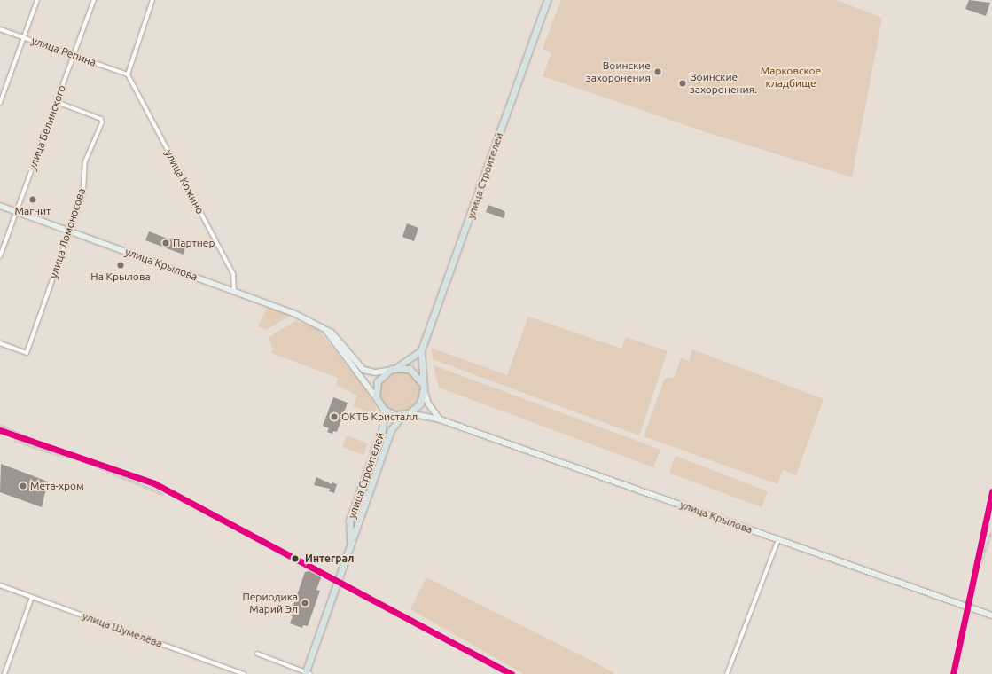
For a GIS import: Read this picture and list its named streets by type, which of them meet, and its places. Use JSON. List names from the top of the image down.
{
  "streets": {
    "main road": ["улица Строителей"],
    "street": [
      "улица Репина",
      "улица Белинского",
      "улица Кожино",
      "улица Ломоносова",
      "улица Крылова",
      "улица Шумелёва"
    ]
  },
  "crossings": [
    ["улица Репина", "улица Белинского"],
    ["улица Репина", "улица Кожино"],
    ["улица Белинского", "улица Ломоносова"],
    ["улица Белинского", "улица Крылова"],
    ["улица Строителей", "улица Крылова"],
    ["улица Кожино", "улица Крылова"],
    ["улица Ломоносова", "улица Крылова"]
  ],
  "parks": ["Марковское кладбище"],
  "places": [
    "Воинские захоронения",
    "Воинские захоронения.",
    "Магнит",
    "Партнер",
    "На Крылова",
    "ОКТБ Кристалл",
    "Мета-хром",
    "Интеграл",
    "Периодика Марий Эл"
  ]
}
